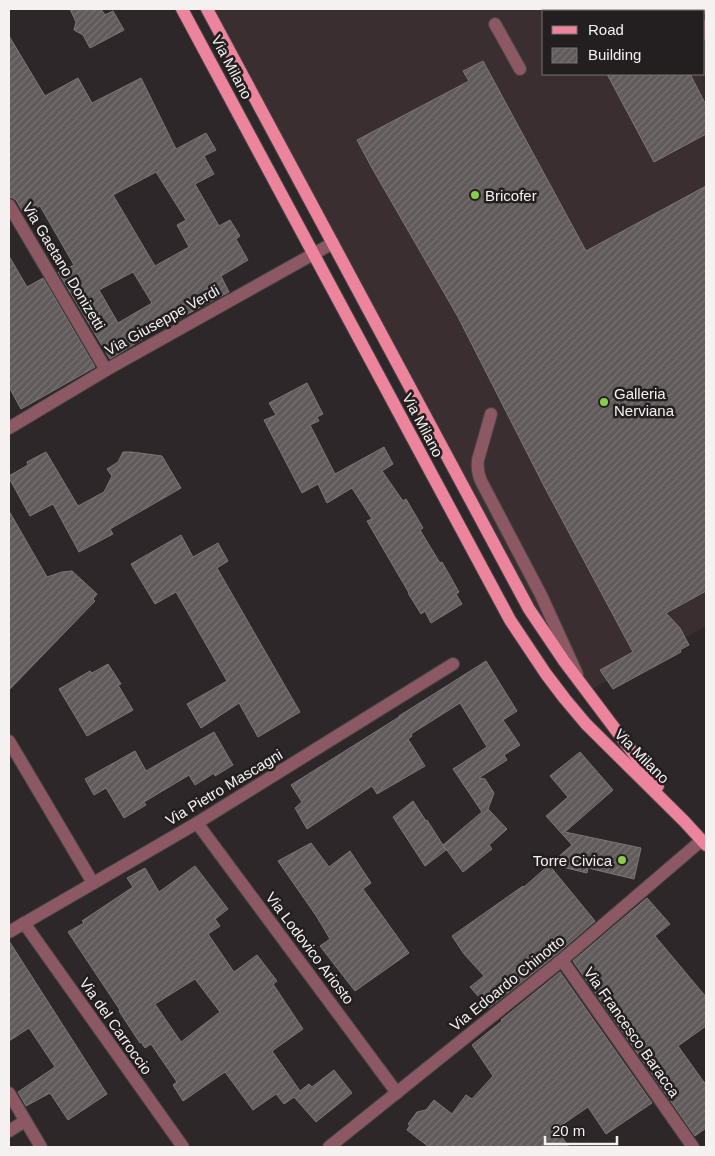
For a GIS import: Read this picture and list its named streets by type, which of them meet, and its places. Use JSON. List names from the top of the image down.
{
  "streets": {
    "main road": ["Via Milano"],
    "street": [
      "Via Gaetano Donizetti",
      "Via Giuseppe Verdi",
      "Via Pietro Mascagni",
      "Via Lodovico Ariosto",
      "Via Edoardo Chinotto",
      "Via del Carroccio",
      "Via Francesco Baracca"
    ]
  },
  "crossings": [
    ["Via Milano", "Via Giuseppe Verdi"],
    ["Via Milano", "Via Edoardo Chinotto"],
    ["Via Gaetano Donizetti", "Via Giuseppe Verdi"],
    ["Via Pietro Mascagni", "Via Lodovico Ariosto"],
    ["Via Pietro Mascagni", "Via del Carroccio"],
    ["Via Lodovico Ariosto", "Via Edoardo Chinotto"],
    ["Via Edoardo Chinotto", "Via Francesco Baracca"]
  ],
  "places": ["Bricofer", "Galleria Nerviana", "Torre Civica"],
  "legend": ["Road", "Building"],
  "scale_bar": "20 m"
}
